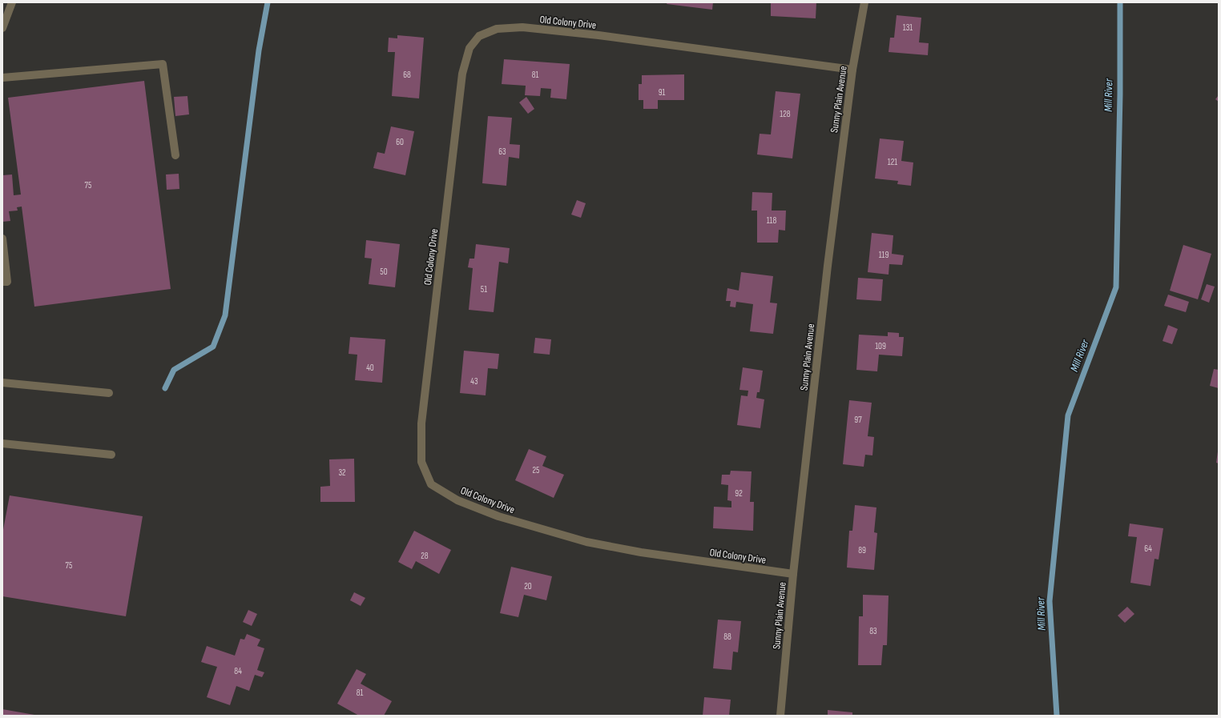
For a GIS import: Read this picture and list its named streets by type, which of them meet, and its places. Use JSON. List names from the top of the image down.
{
  "streets": {
    "street": ["Old Colony Drive", "Sunny Plain Avenue"]
  },
  "crossings": [
    ["Old Colony Drive", "Sunny Plain Avenue"]
  ],
  "water": ["Mill River"],
  "house_numbers": [
    "131",
    "68",
    "81",
    "91",
    "128",
    "60",
    "63",
    "121",
    "75",
    "118",
    "119",
    "50",
    "51",
    "109",
    "40",
    "43",
    "97",
    "25",
    "32",
    "92",
    "64",
    "89",
    "28",
    "75",
    "20",
    "83",
    "88",
    "84",
    "81"
  ]
}
